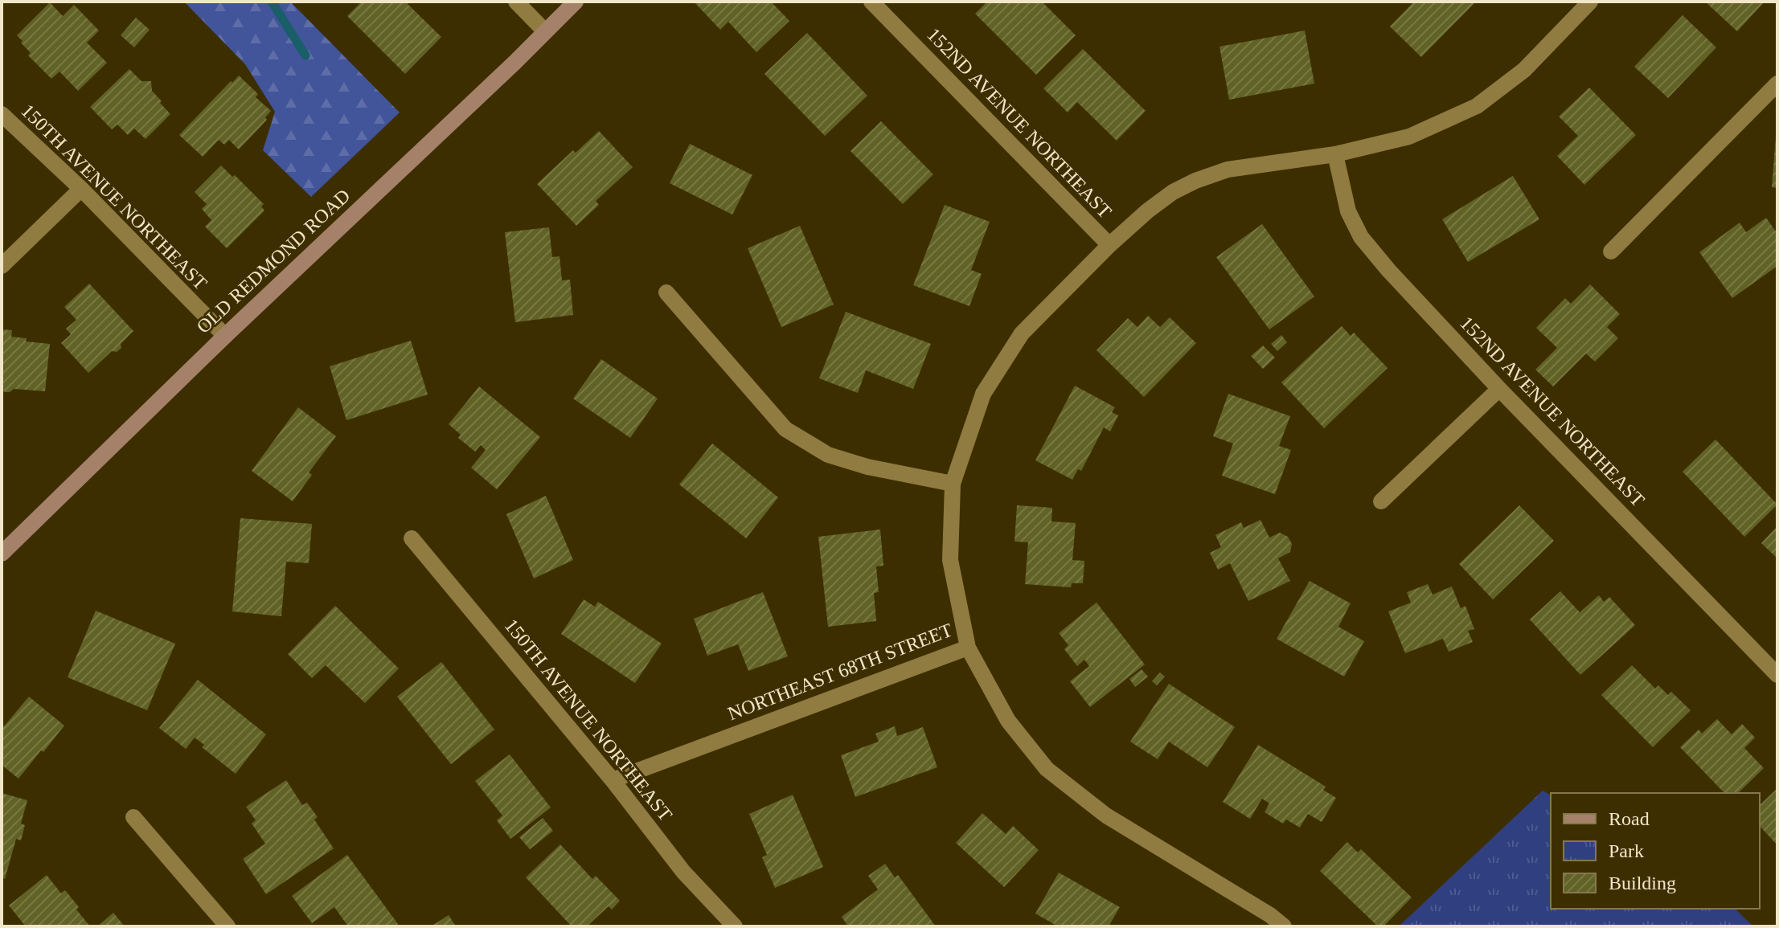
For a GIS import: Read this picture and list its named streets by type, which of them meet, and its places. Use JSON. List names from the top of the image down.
{
  "streets": {
    "main road": ["OLD REDMOND ROAD"],
    "street": ["152ND AVENUE NORTHEAST", "150TH AVENUE NORTHEAST", "NORTHEAST 68TH STREET"]
  },
  "crossings": [
    ["152ND AVENUE NORTHEAST", "NORTHEAST 68TH STREET"],
    ["150TH AVENUE NORTHEAST", "OLD REDMOND ROAD"],
    ["150TH AVENUE NORTHEAST", "NORTHEAST 68TH STREET"]
  ],
  "legend": ["Road", "Park", "Building"]
}
